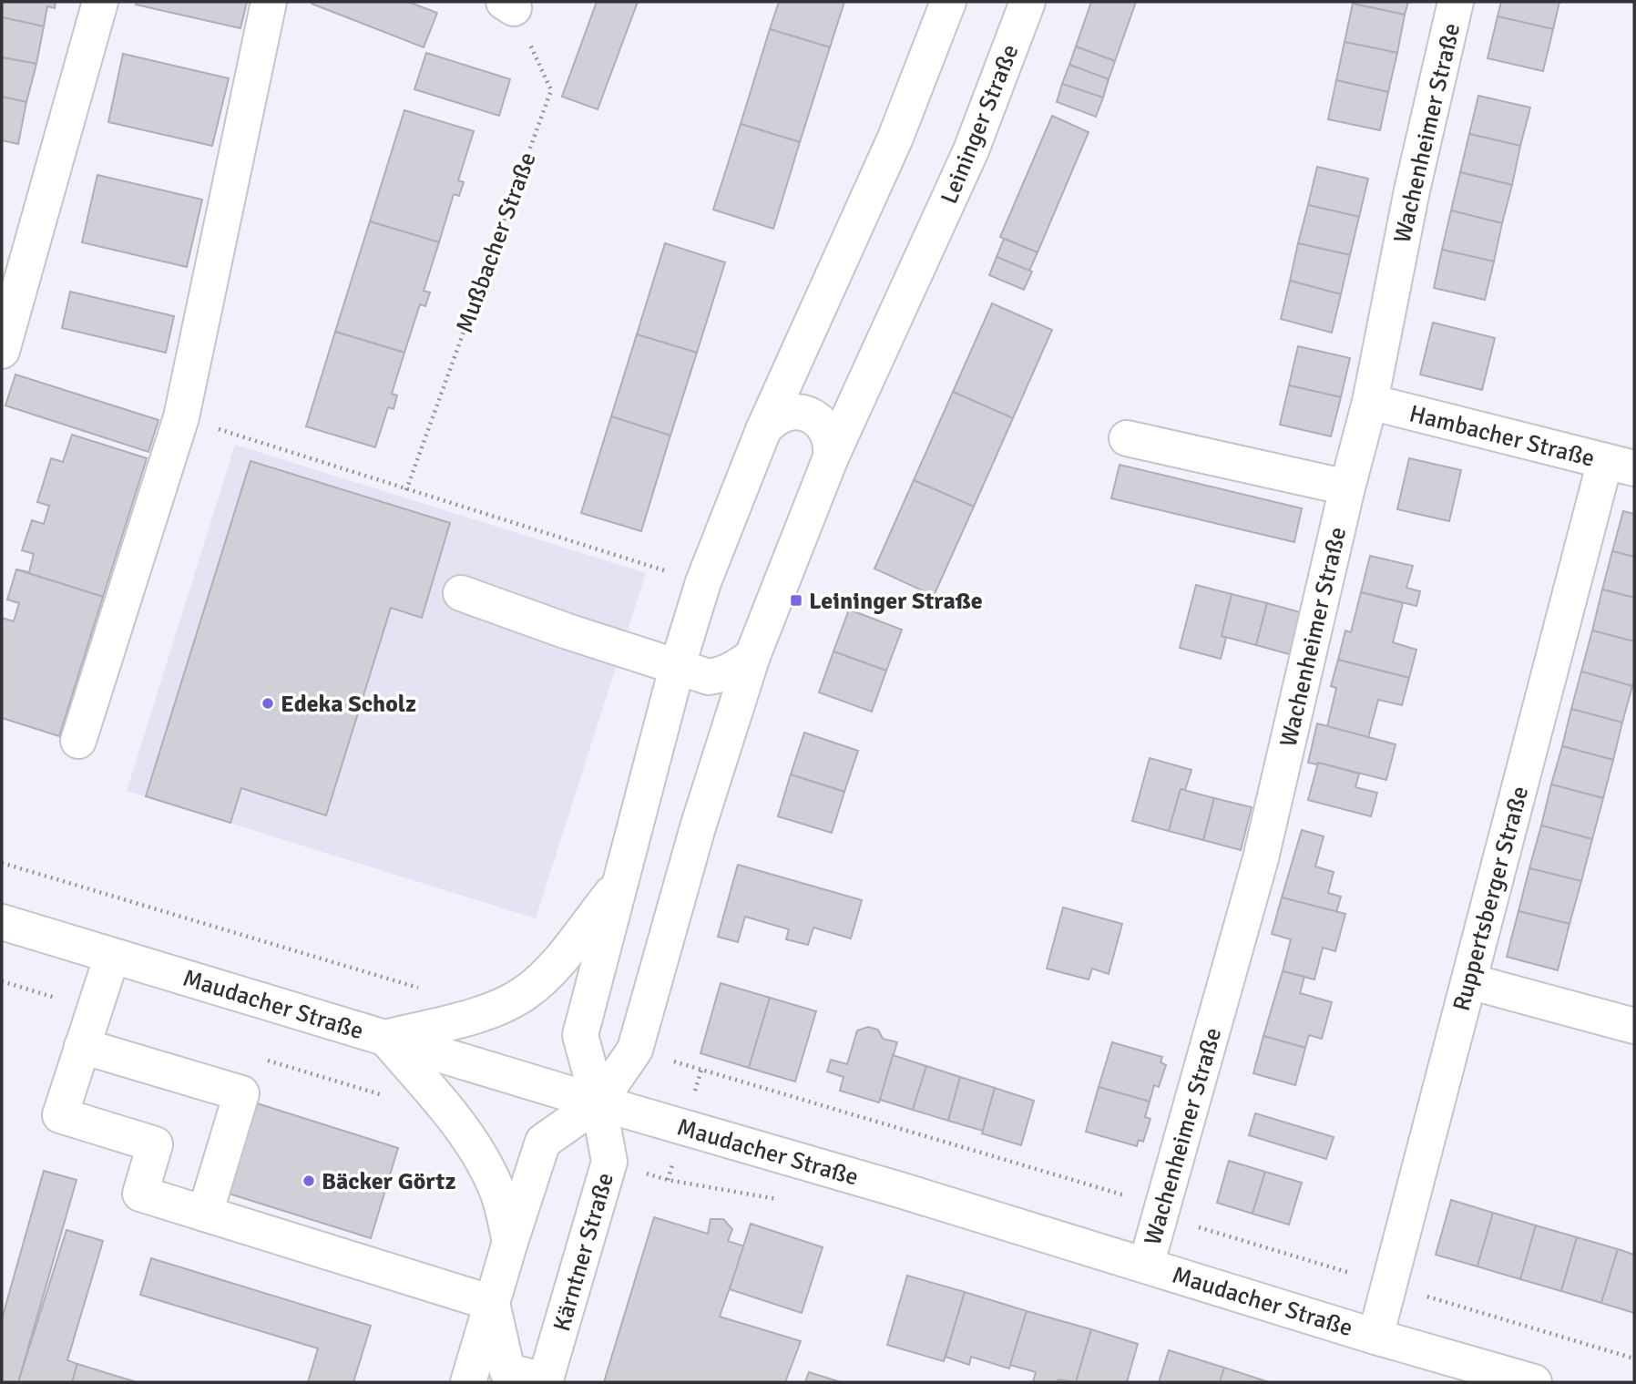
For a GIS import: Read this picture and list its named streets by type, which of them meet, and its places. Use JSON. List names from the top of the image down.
{
  "streets": {
    "street": [
      "Leininger Straße",
      "Wachenheimer Straße",
      "Hambacher Straße",
      "Ruppertsberger Straße",
      "Maudacher Straße",
      "Kärntner Straße"
    ],
    "path": ["Mußbacher Straße"]
  },
  "crossings": [
    ["Leininger Straße", "Maudacher Straße"],
    ["Leininger Straße", "Kärntner Straße"],
    ["Wachenheimer Straße", "Hambacher Straße"],
    ["Wachenheimer Straße", "Maudacher Straße"],
    ["Hambacher Straße", "Ruppertsberger Straße"],
    ["Ruppertsberger Straße", "Maudacher Straße"],
    ["Maudacher Straße", "Kärntner Straße"]
  ],
  "places": {
    "transit": ["Leininger Straße"],
    "other": ["Edeka Scholz", "Bäcker Görtz"]
  }
}
